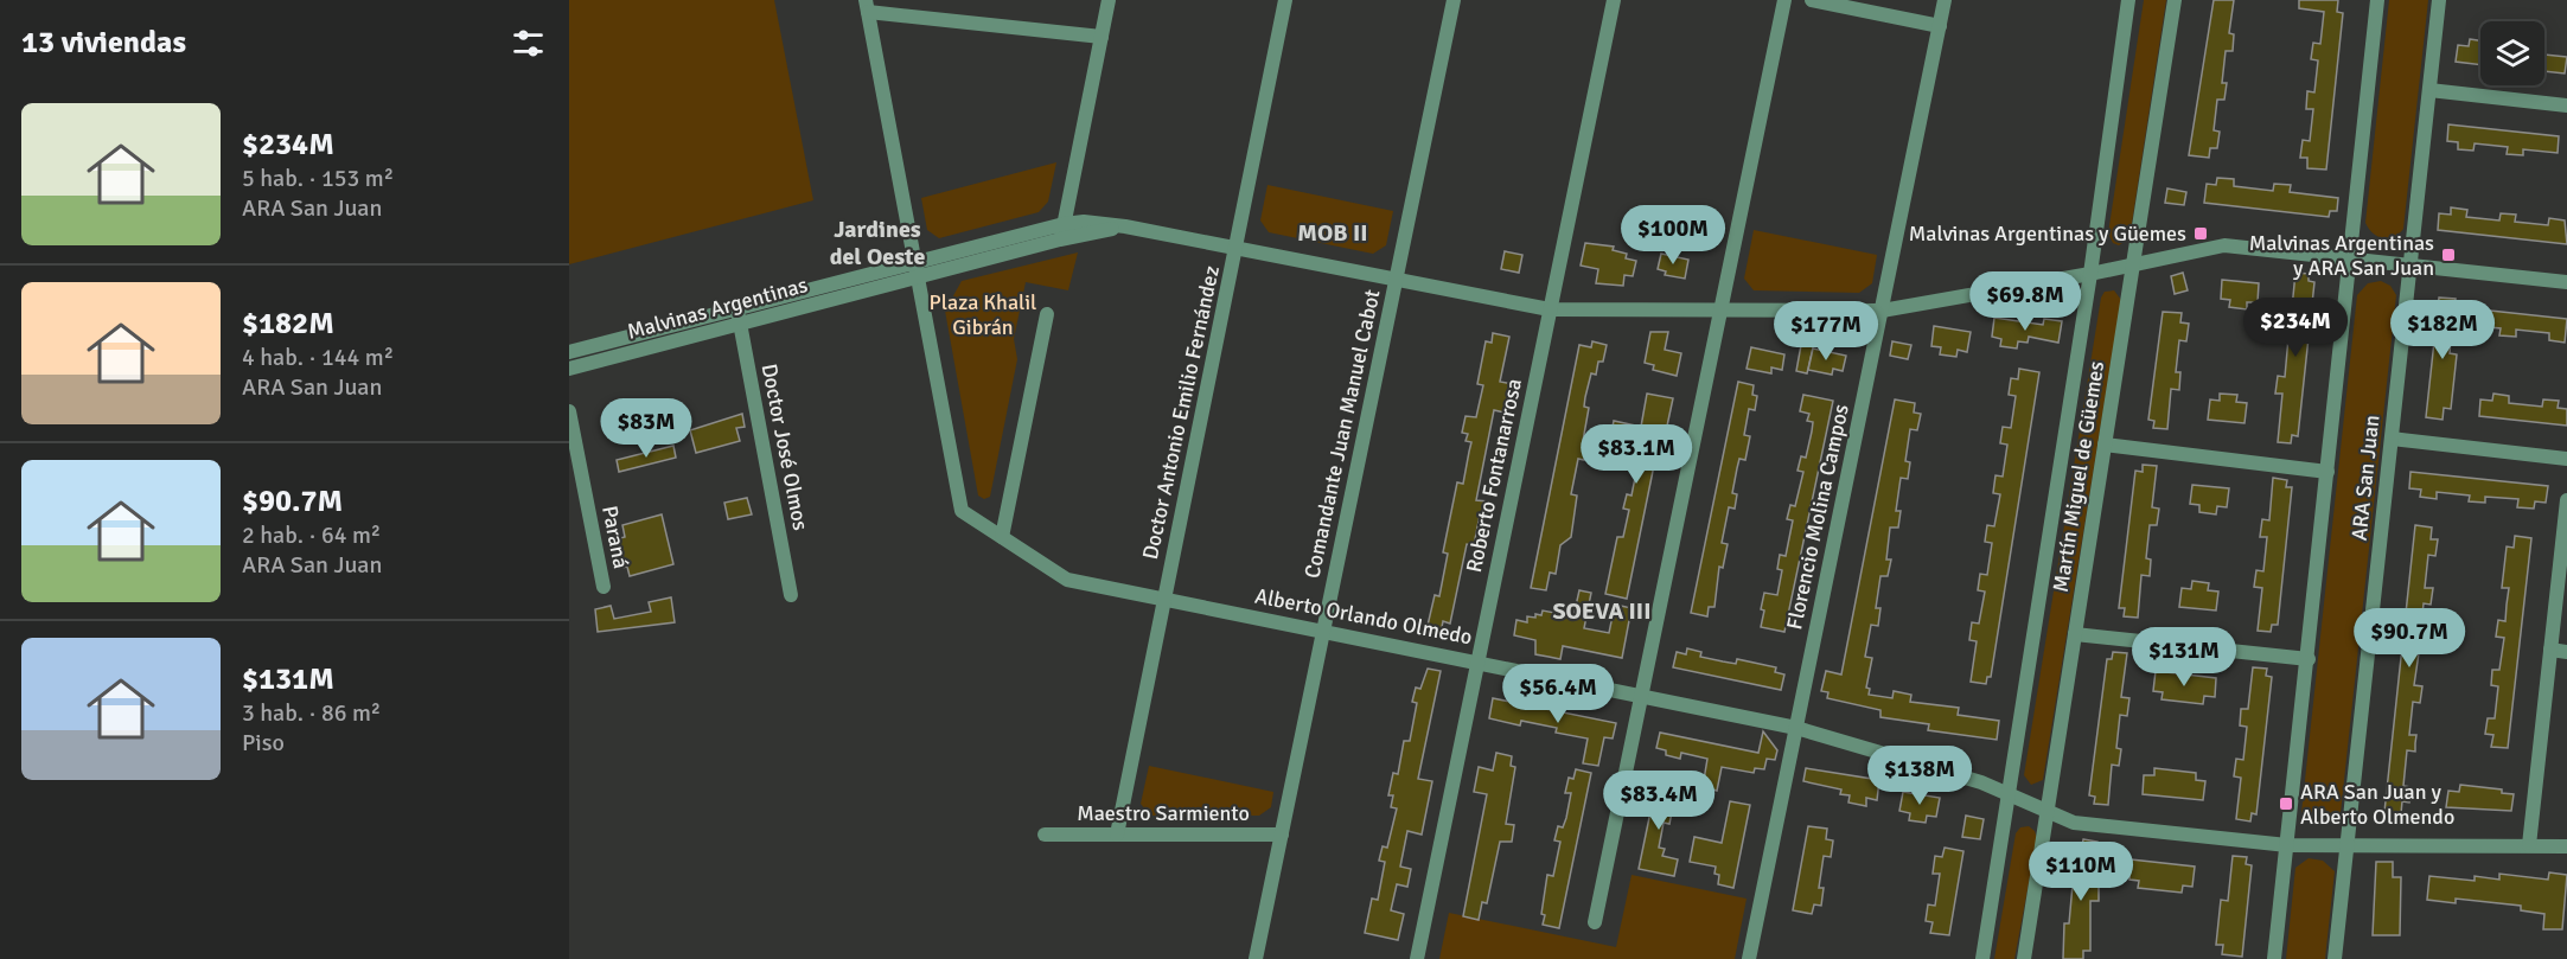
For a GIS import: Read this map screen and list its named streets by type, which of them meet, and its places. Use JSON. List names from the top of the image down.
{
  "streets": {
    "street": [
      "Malvinas Argentinas",
      "Doctor Antonio Emilio Fernández",
      "Comandante Juan Manuel Cabot",
      "Doctor José Olmos",
      "Roberto Fontanarrosa",
      "Martín Miguel de Güemes",
      "ARA San Juan",
      "Florencio Molina Campos",
      "Paraná",
      "Alberto Orlando Olmedo",
      "Maestro Sarmiento"
    ]
  },
  "crossings": [
    ["Malvinas Argentinas", "Doctor Antonio Emilio Fernández"],
    ["Malvinas Argentinas", "Comandante Juan Manuel Cabot"],
    ["Malvinas Argentinas", "Doctor José Olmos"],
    ["Malvinas Argentinas", "Roberto Fontanarrosa"],
    ["Malvinas Argentinas", "Martín Miguel de Güemes"],
    ["Malvinas Argentinas", "ARA San Juan"],
    ["Malvinas Argentinas", "Florencio Molina Campos"],
    ["Malvinas Argentinas", "Alberto Orlando Olmedo"],
    ["Doctor Antonio Emilio Fernández", "Alberto Orlando Olmedo"],
    ["Doctor Antonio Emilio Fernández", "Maestro Sarmiento"],
    ["Comandante Juan Manuel Cabot", "Alberto Orlando Olmedo"],
    ["Comandante Juan Manuel Cabot", "Maestro Sarmiento"],
    ["Roberto Fontanarrosa", "Alberto Orlando Olmedo"],
    ["Martín Miguel de Güemes", "Alberto Orlando Olmedo"],
    ["ARA San Juan", "Alberto Orlando Olmedo"],
    ["Florencio Molina Campos", "Alberto Orlando Olmedo"]
  ],
  "districts": ["Jardines del Oeste", "MOB II", "SOEVA III"],
  "parks": ["Plaza Khalil Gibrán"],
  "places": {
    "transit": ["Malvinas Argentinas y Güemes", "Malvinas Argentinas y ARA San Juan", "ARA San Juan y Alberto Olmendo"]
  },
  "page": {
    "heading": "13 viviendas",
    "list": [
      {
        "name": "$234M",
        "note": "5 hab. · 153 m² · ARA San Juan"
      },
      {
        "name": "$182M",
        "note": "4 hab. · 144 m² · ARA San Juan"
      },
      {
        "name": "$90.7M",
        "note": "2 hab. · 64 m² · ARA San Juan"
      },
      {
        "name": "$131M",
        "note": "3 hab. · 86 m² · Piso"
      }
    ],
    "price": [
      "$100M",
      "$69.8M",
      "$234M",
      "$182M",
      "$177M",
      "$83M",
      "$83.1M",
      "$90.7M",
      "$131M",
      "$56.4M",
      "$138M",
      "$83.4M",
      "$110M"
    ]
  }
}
